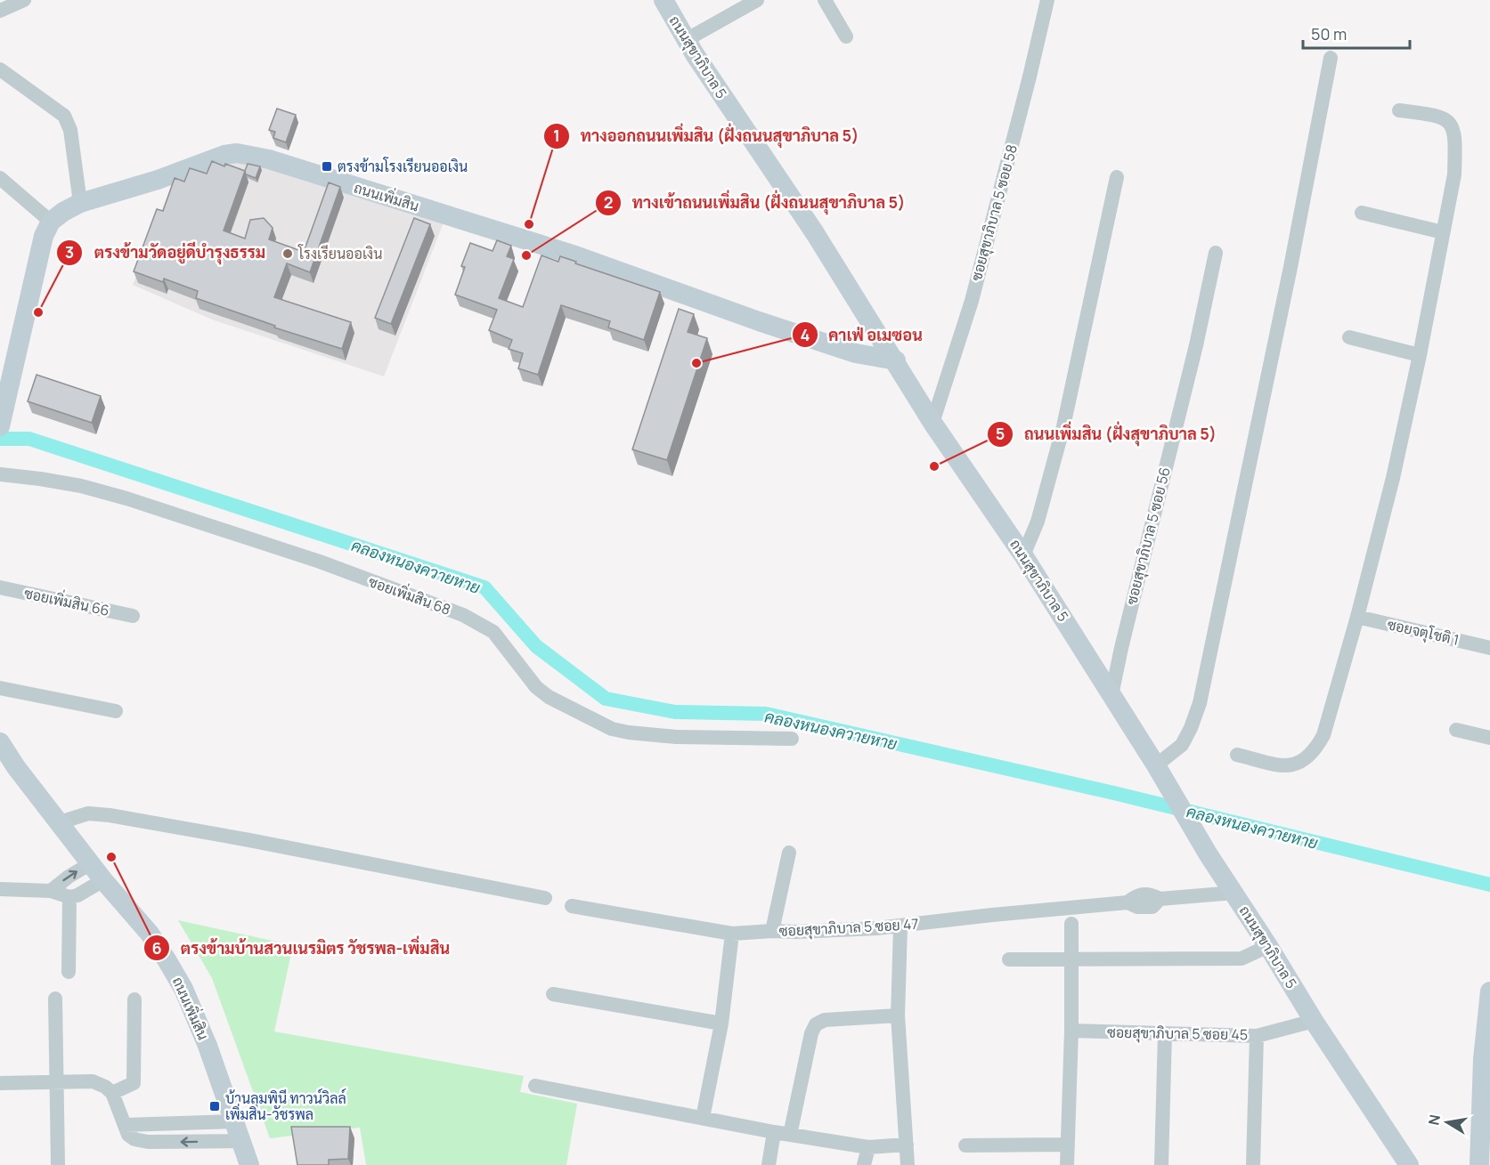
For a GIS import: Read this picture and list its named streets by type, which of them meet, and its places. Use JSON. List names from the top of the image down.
{
  "streets": {
    "street": [
      "ถนนสุขาภิบาล 5",
      "ถนนเพิ่มสิน",
      "ซอยสุขาภิบาล 5 ซอย 58",
      "ซอยสุขาภิบาล 5 ซอย 56",
      "ซอยเพิ่มสิน 68",
      "ซอยเพิ่มสิน 66",
      "ซอยจตุโชติ 1",
      "ซอยสุขาภิบาล 5 ซอย 47",
      "ซอยสุขาภิบาล 5 ซอย 45"
    ]
  },
  "crossings": [
    ["ถนนสุขาภิบาล 5", "ถนนเพิ่มสิน"],
    ["ถนนสุขาภิบาล 5", "ซอยสุขาภิบาล 5 ซอย 58"],
    ["ถนนสุขาภิบาล 5", "ซอยสุขาภิบาล 5 ซอย 56"],
    ["ถนนสุขาภิบาล 5", "ซอยสุขาภิบาล 5 ซอย 47"],
    ["ถนนสุขาภิบาล 5", "ซอยสุขาภิบาล 5 ซอย 45"]
  ],
  "water": ["คลองหนองควายหาย"],
  "places": {
    "transit": ["ตรงข้ามโรงเรียนออเงิน", "บ้านลุมพินี ทาวน์วิลล์ เพิ่มสิน-วัชรพล"],
    "other": [
      "ทางออกถนนเพิ่มสิน (ฝั่งถนนสุขาภิบาล 5)",
      "โรงเรียนออเงิน",
      "ทางเข้าถนนเพิ่มสิน (ฝั่งถนนสุขาภิบาล 5)",
      "ตรงข้ามวัดอยู่ดีบำรุงธรรม",
      "คาเฟ่ อเมซอน",
      "ถนนเพิ่มสิน (ฝั่งสุขาภิบาล 5)",
      "ตรงข้ามบ้านสวนเนรมิตร วัชรพล-เพิ่มสิน"
    ]
  },
  "scale_bar": "50 m",
  "north": "left"
}
